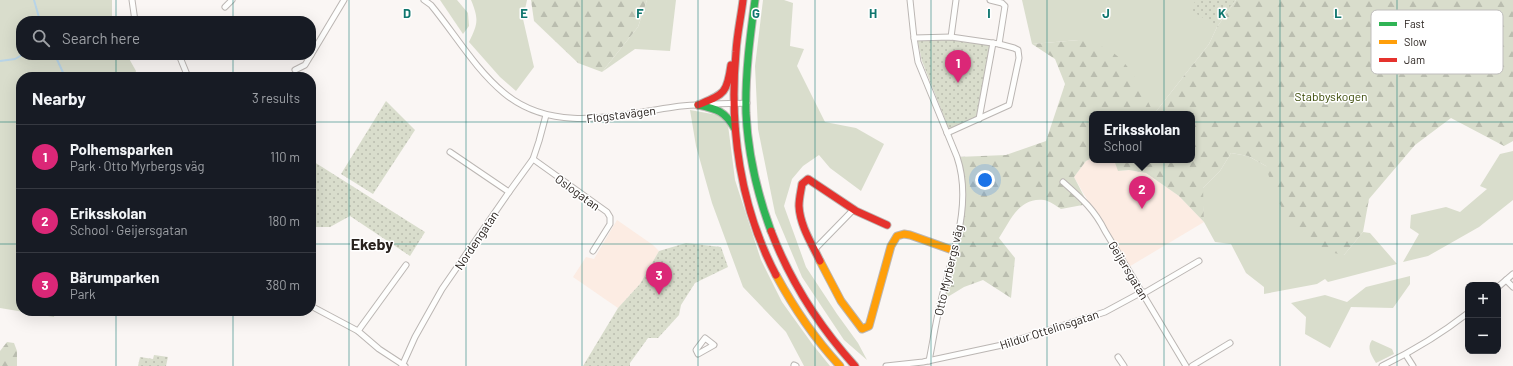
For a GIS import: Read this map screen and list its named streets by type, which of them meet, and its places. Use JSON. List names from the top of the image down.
{
  "streets": {
    "street": [
      "Flogstavägen",
      "Oslogatan",
      "Nordengatan",
      "Otto Myrbergs väg",
      "Geijersgatan",
      "Hildur Ottelinsgatan"
    ]
  },
  "crossings": [
    ["Flogstavägen", "Nordengatan"],
    ["Oslogatan", "Nordengatan"],
    ["Otto Myrbergs väg", "Hildur Ottelinsgatan"],
    ["Geijersgatan", "Hildur Ottelinsgatan"]
  ],
  "districts": ["Ekeby"],
  "parks": ["Stabbyskogen"],
  "legend": ["Fast", "Slow", "Jam"],
  "page": {
    "search": "Search here",
    "pins": ["1", "2", "3"],
    "heading": ["Nearby", "3 results"],
    "popup": ["Eriksskolan", "School"],
    "list": [
      {
        "mark": "1",
        "name": "Polhemsparken",
        "note": "Park · Otto Myrbergs väg",
        "value": "110 m"
      },
      {
        "mark": "2",
        "name": "Eriksskolan",
        "note": "School · Geijersgatan",
        "value": "180 m"
      },
      {
        "mark": "3",
        "name": "Bärumparken",
        "note": "Park",
        "value": "380 m"
      }
    ],
    "map_buttons": ["+", "−"]
  },
  "grid": {
    "columns": [
      "D",
      "E",
      "F",
      "G",
      "H",
      "I",
      "J",
      "K",
      "L"
    ]
  }
}
